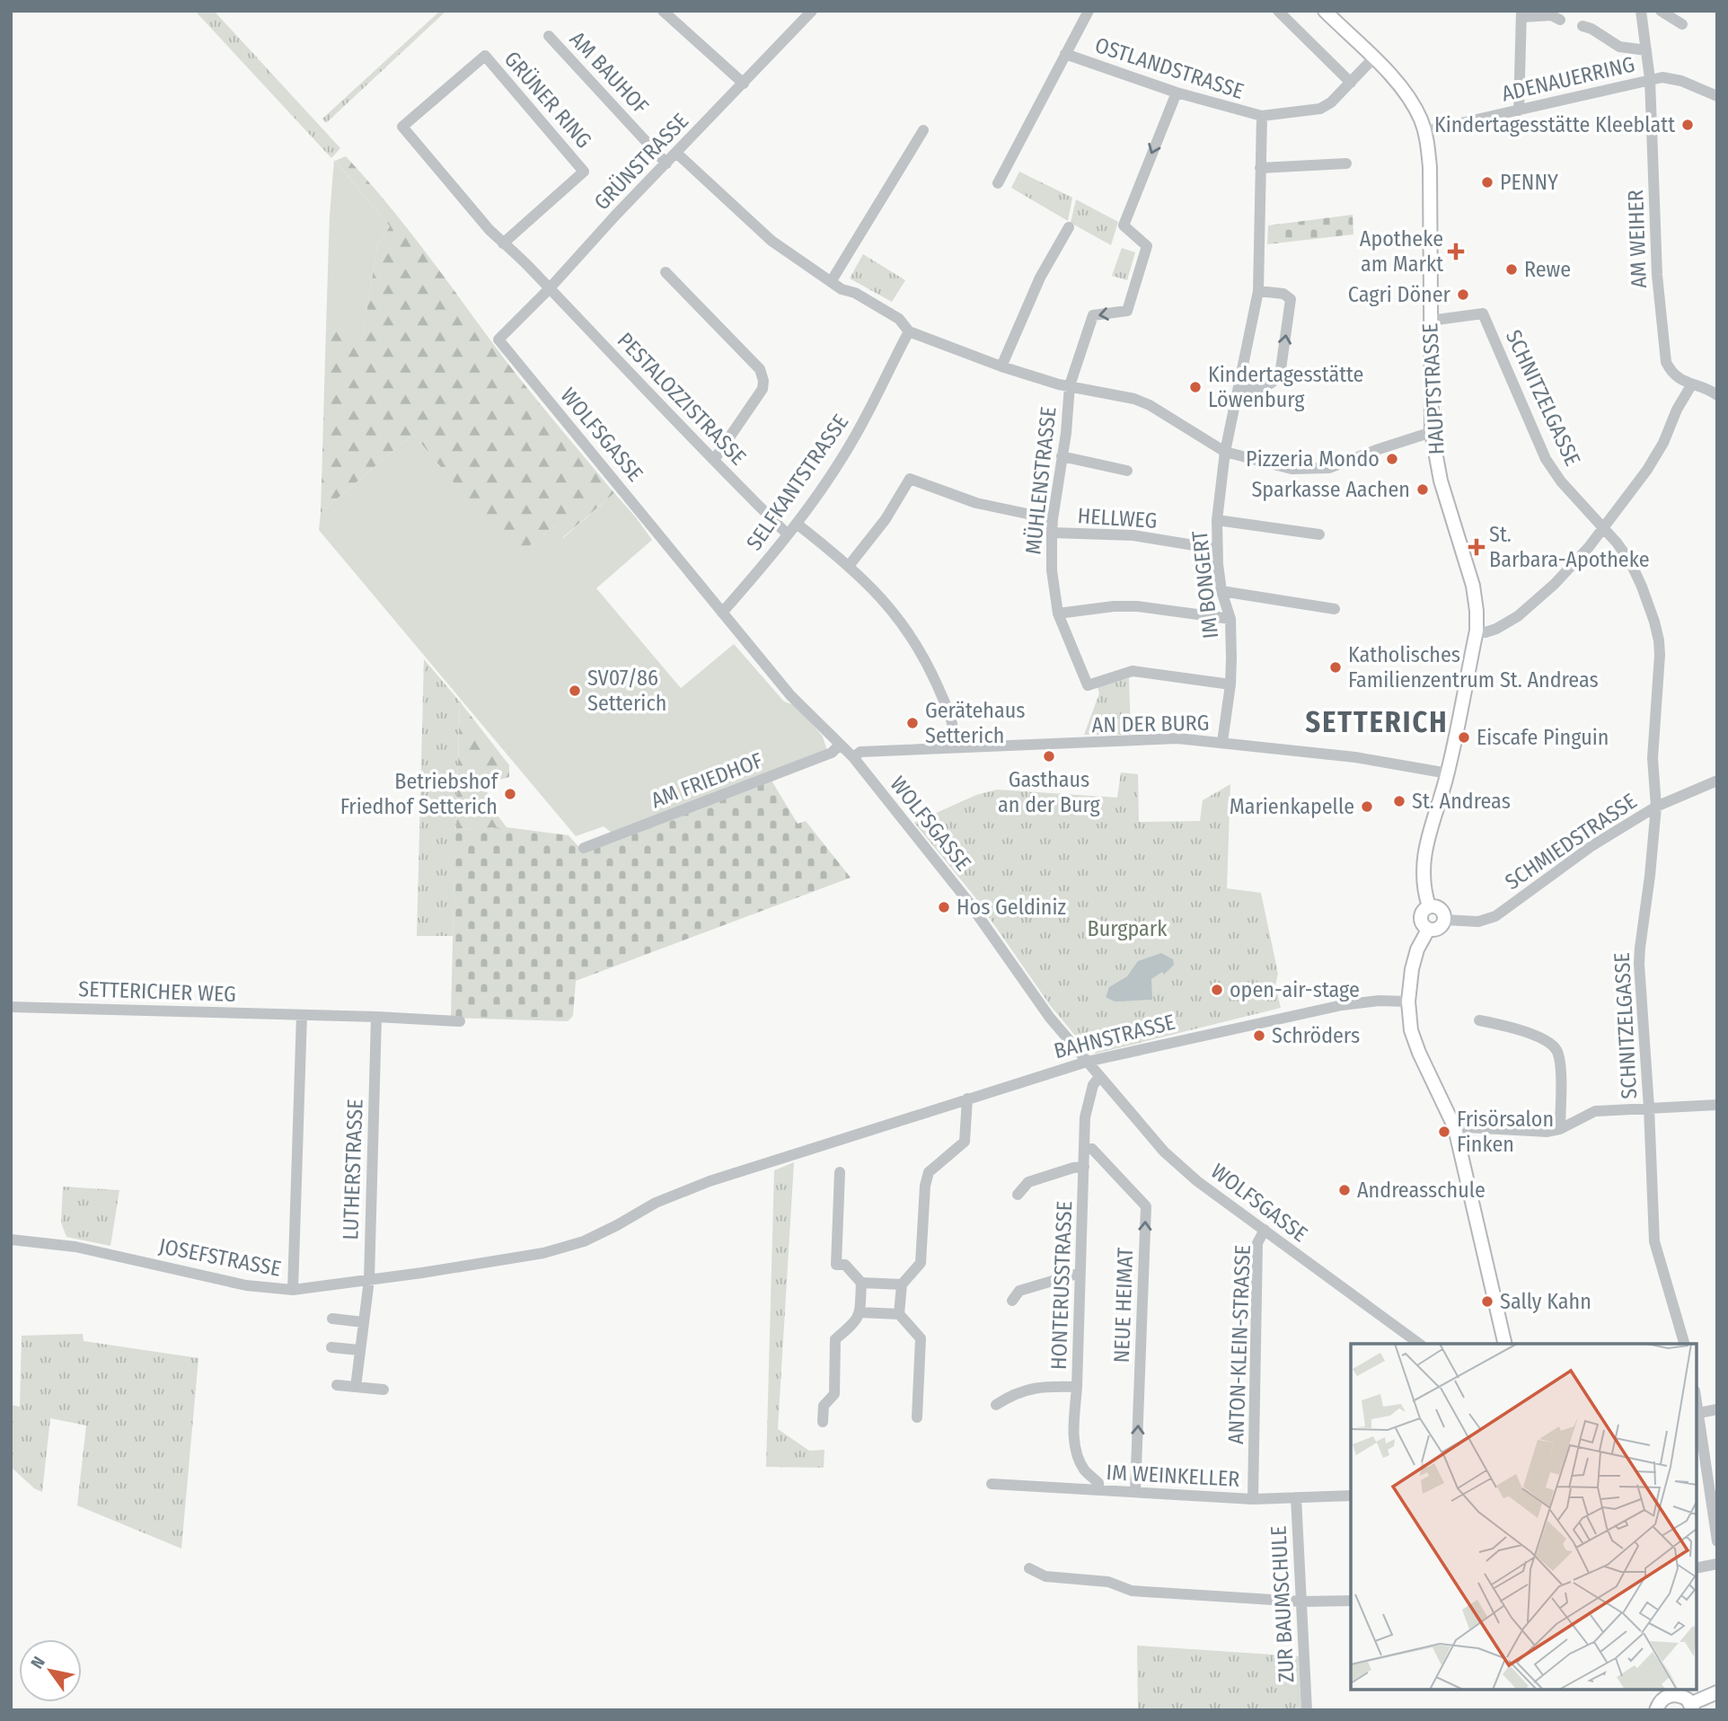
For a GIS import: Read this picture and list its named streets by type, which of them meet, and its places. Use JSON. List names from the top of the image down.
{
  "streets": {
    "main road": ["HAUPTSTRASSE"],
    "street": [
      "OSTLANDSTRASSE",
      "AM BAUHOF",
      "ADENAUERRING",
      "GRÜNER RING",
      "GRÜNSTRASSE",
      "AM WEIHER",
      "SCHNITZELGASSE",
      "PESTALOZZISTRASSE",
      "WOLFSGASSE",
      "MÜHLENSTRASSE",
      "SELFKANTSTRASSE",
      "HELLWEG",
      "IM BONGERT",
      "AN DER BURG",
      "AM FRIEDHOF",
      "SCHMIEDSTRASSE",
      "SETTERICHER WEG",
      "BAHNSTRASSE",
      "LUTHERSTRASSE",
      "JOSEFSTRASSE",
      "HONTERUSSTRASSE",
      "NEUE HEIMAT",
      "ANTON-KLEIN-STRASSE",
      "IM WEINKELLER",
      "ZUR BAUMSCHULE"
    ]
  },
  "crossings": [
    ["OSTLANDSTRASSE", "MÜHLENSTRASSE"],
    ["OSTLANDSTRASSE", "IM BONGERT"],
    ["AM BAUHOF", "GRÜNSTRASSE"],
    ["ADENAUERRING", "AM WEIHER"],
    ["ADENAUERRING", "HAUPTSTRASSE"],
    ["GRÜNER RING", "GRÜNSTRASSE"],
    ["GRÜNER RING", "PESTALOZZISTRASSE"],
    ["GRÜNSTRASSE", "PESTALOZZISTRASSE"],
    ["GRÜNSTRASSE", "WOLFSGASSE"],
    ["HAUPTSTRASSE", "SCHNITZELGASSE"],
    ["HAUPTSTRASSE", "AN DER BURG"],
    ["HAUPTSTRASSE", "SCHMIEDSTRASSE"],
    ["SCHNITZELGASSE", "SCHMIEDSTRASSE"],
    ["PESTALOZZISTRASSE", "SELFKANTSTRASSE"],
    ["WOLFSGASSE", "SELFKANTSTRASSE"],
    ["WOLFSGASSE", "AN DER BURG"],
    ["WOLFSGASSE", "AM FRIEDHOF"],
    ["WOLFSGASSE", "BAHNSTRASSE"],
    ["WOLFSGASSE", "HONTERUSSTRASSE"],
    ["WOLFSGASSE", "ANTON-KLEIN-STRASSE"],
    ["MÜHLENSTRASSE", "HELLWEG"],
    ["MÜHLENSTRASSE", "IM BONGERT"],
    ["HELLWEG", "IM BONGERT"],
    ["IM BONGERT", "AN DER BURG"],
    ["SETTERICHER WEG", "LUTHERSTRASSE"],
    ["BAHNSTRASSE", "JOSEFSTRASSE"],
    ["LUTHERSTRASSE", "JOSEFSTRASSE"],
    ["HONTERUSSTRASSE", "NEUE HEIMAT"],
    ["HONTERUSSTRASSE", "IM WEINKELLER"],
    ["NEUE HEIMAT", "IM WEINKELLER"],
    ["ANTON-KLEIN-STRASSE", "IM WEINKELLER"],
    ["IM WEINKELLER", "ZUR BAUMSCHULE"]
  ],
  "one_way": ["NEUE HEIMAT"],
  "districts": ["SETTERICH"],
  "parks": ["Burgpark"],
  "places": {
    "other": [
      "Kindertagesstätte Kleeblatt",
      "PENNY",
      "Rewe",
      "Cagri Döner",
      "Kindertagesstätte Löwenburg",
      "Pizzeria Mondo",
      "Sparkasse Aachen",
      "Katholisches Familienzentrum St. Andreas",
      "SV07/86 Setterich",
      "Gerätehaus Setterich",
      "Eiscafe Pinguin",
      "Gasthaus an der Burg",
      "Betriebshof Friedhof Setterich",
      "St. Andreas",
      "Marienkapelle",
      "Hos Geldiniz",
      "open-air-stage",
      "Schröders",
      "Frisörsalon Finken",
      "Andreasschule",
      "Sally Kahn"
    ],
    "health": ["Apotheke am Markt", "St. Barbara-Apotheke"]
  },
  "north": "top left"
}
